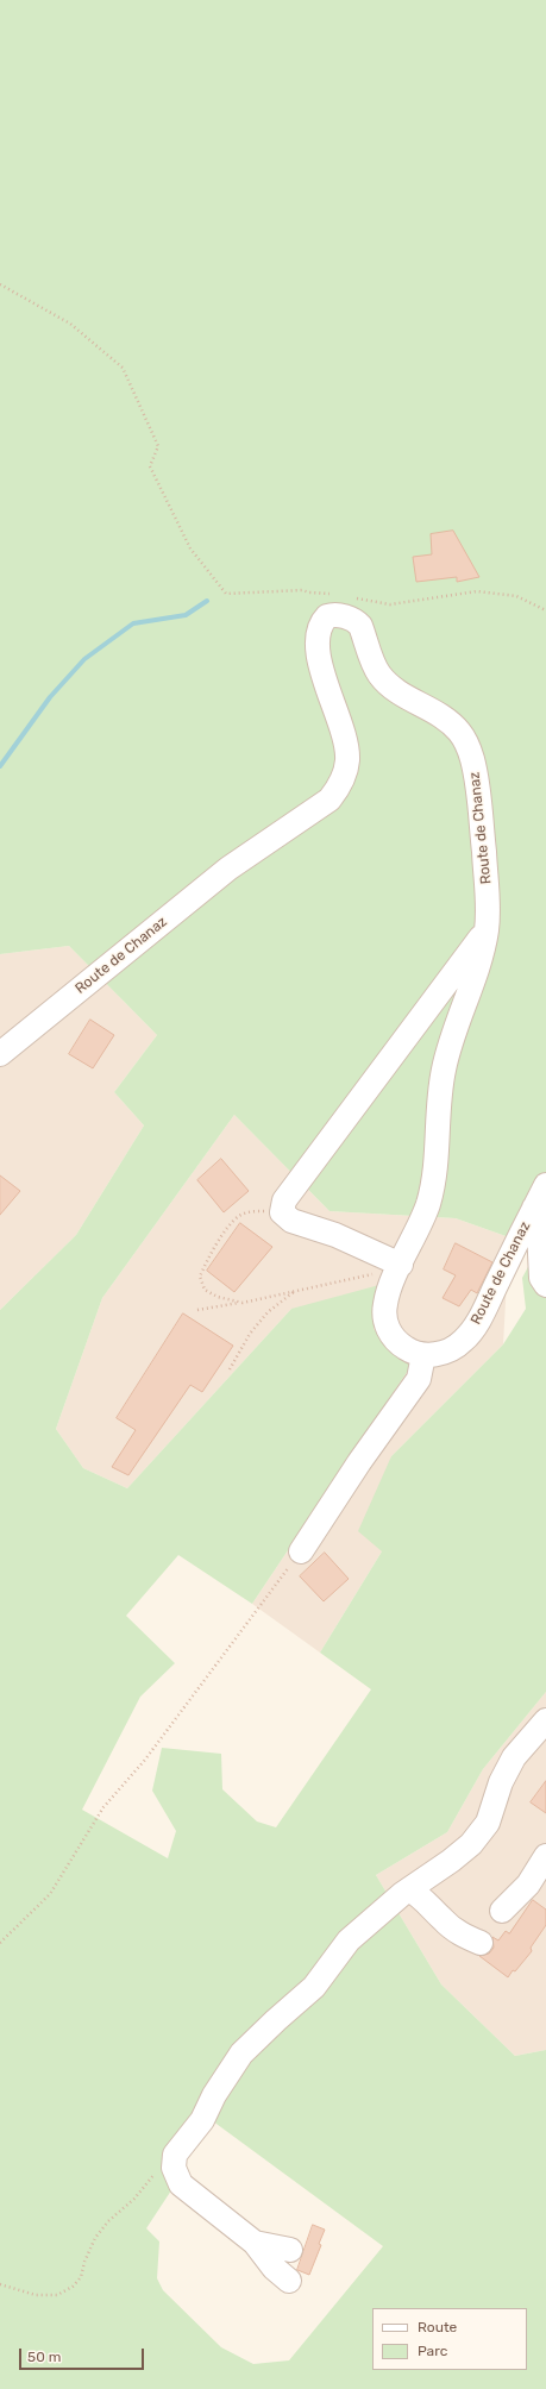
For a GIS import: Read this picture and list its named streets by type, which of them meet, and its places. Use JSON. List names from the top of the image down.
{
  "streets": {
    "street": ["Route de Chanaz"]
  },
  "legend": ["Route", "Parc"],
  "scale_bar": "50 m"
}
